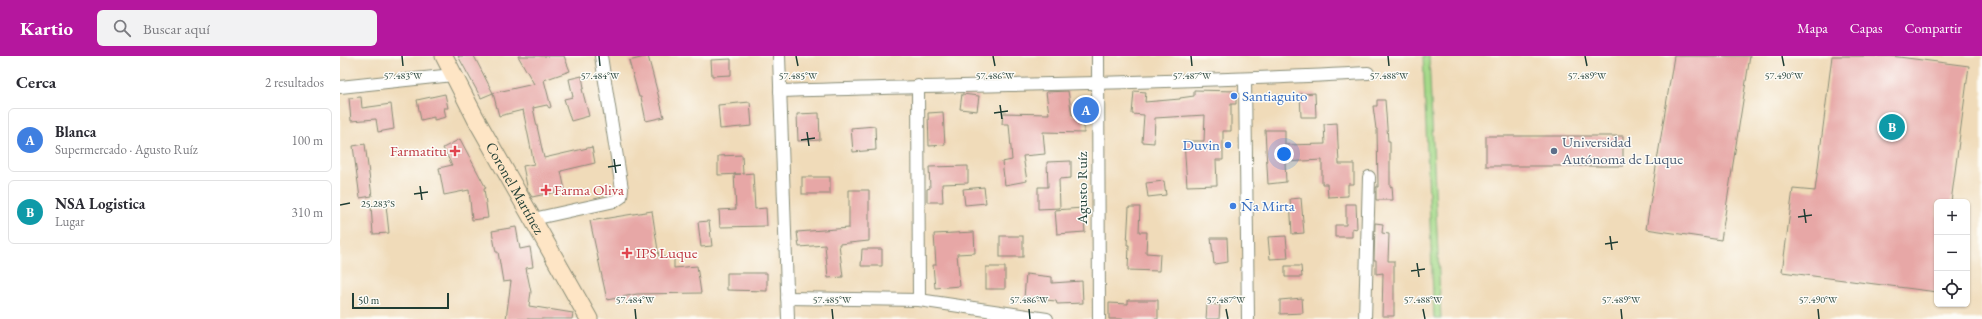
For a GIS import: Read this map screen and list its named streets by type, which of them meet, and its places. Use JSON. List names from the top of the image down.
{
  "streets": {
    "main road": ["Coronel Martínez"],
    "street": ["Agusto Ruíz"]
  },
  "places": {
    "other": [
      "Santiaguito",
      "Duvin",
      "Universidad Autónoma de Luque",
      "Ña Mirta"
    ],
    "health": ["Farmatitu", "Farma Oliva", "IPS Luque"]
  },
  "scale_bar": "50 m",
  "page": {
    "header": "Kartio",
    "search": "Buscar aquí",
    "nav": ["Mapa", "Capas", "Compartir"],
    "heading": ["Cerca", "2 resultados"],
    "pins": ["A", "B"],
    "list": [
      {
        "mark": "A",
        "name": "Blanca",
        "note": "Supermercado · Agusto Ruíz",
        "value": "100 m"
      },
      {
        "mark": "B",
        "name": "NSA Logistica",
        "note": "Lugar",
        "value": "310 m"
      }
    ],
    "map_buttons": ["+", "−"],
    "scale": "50 m"
  },
  "coordinates": [
    "57.483°W",
    "57.484°W",
    "57.485°W",
    "57.486°W",
    "57.487°W",
    "57.488°W",
    "57.489°W",
    "57.490°W",
    "25.283°S"
  ]
}
